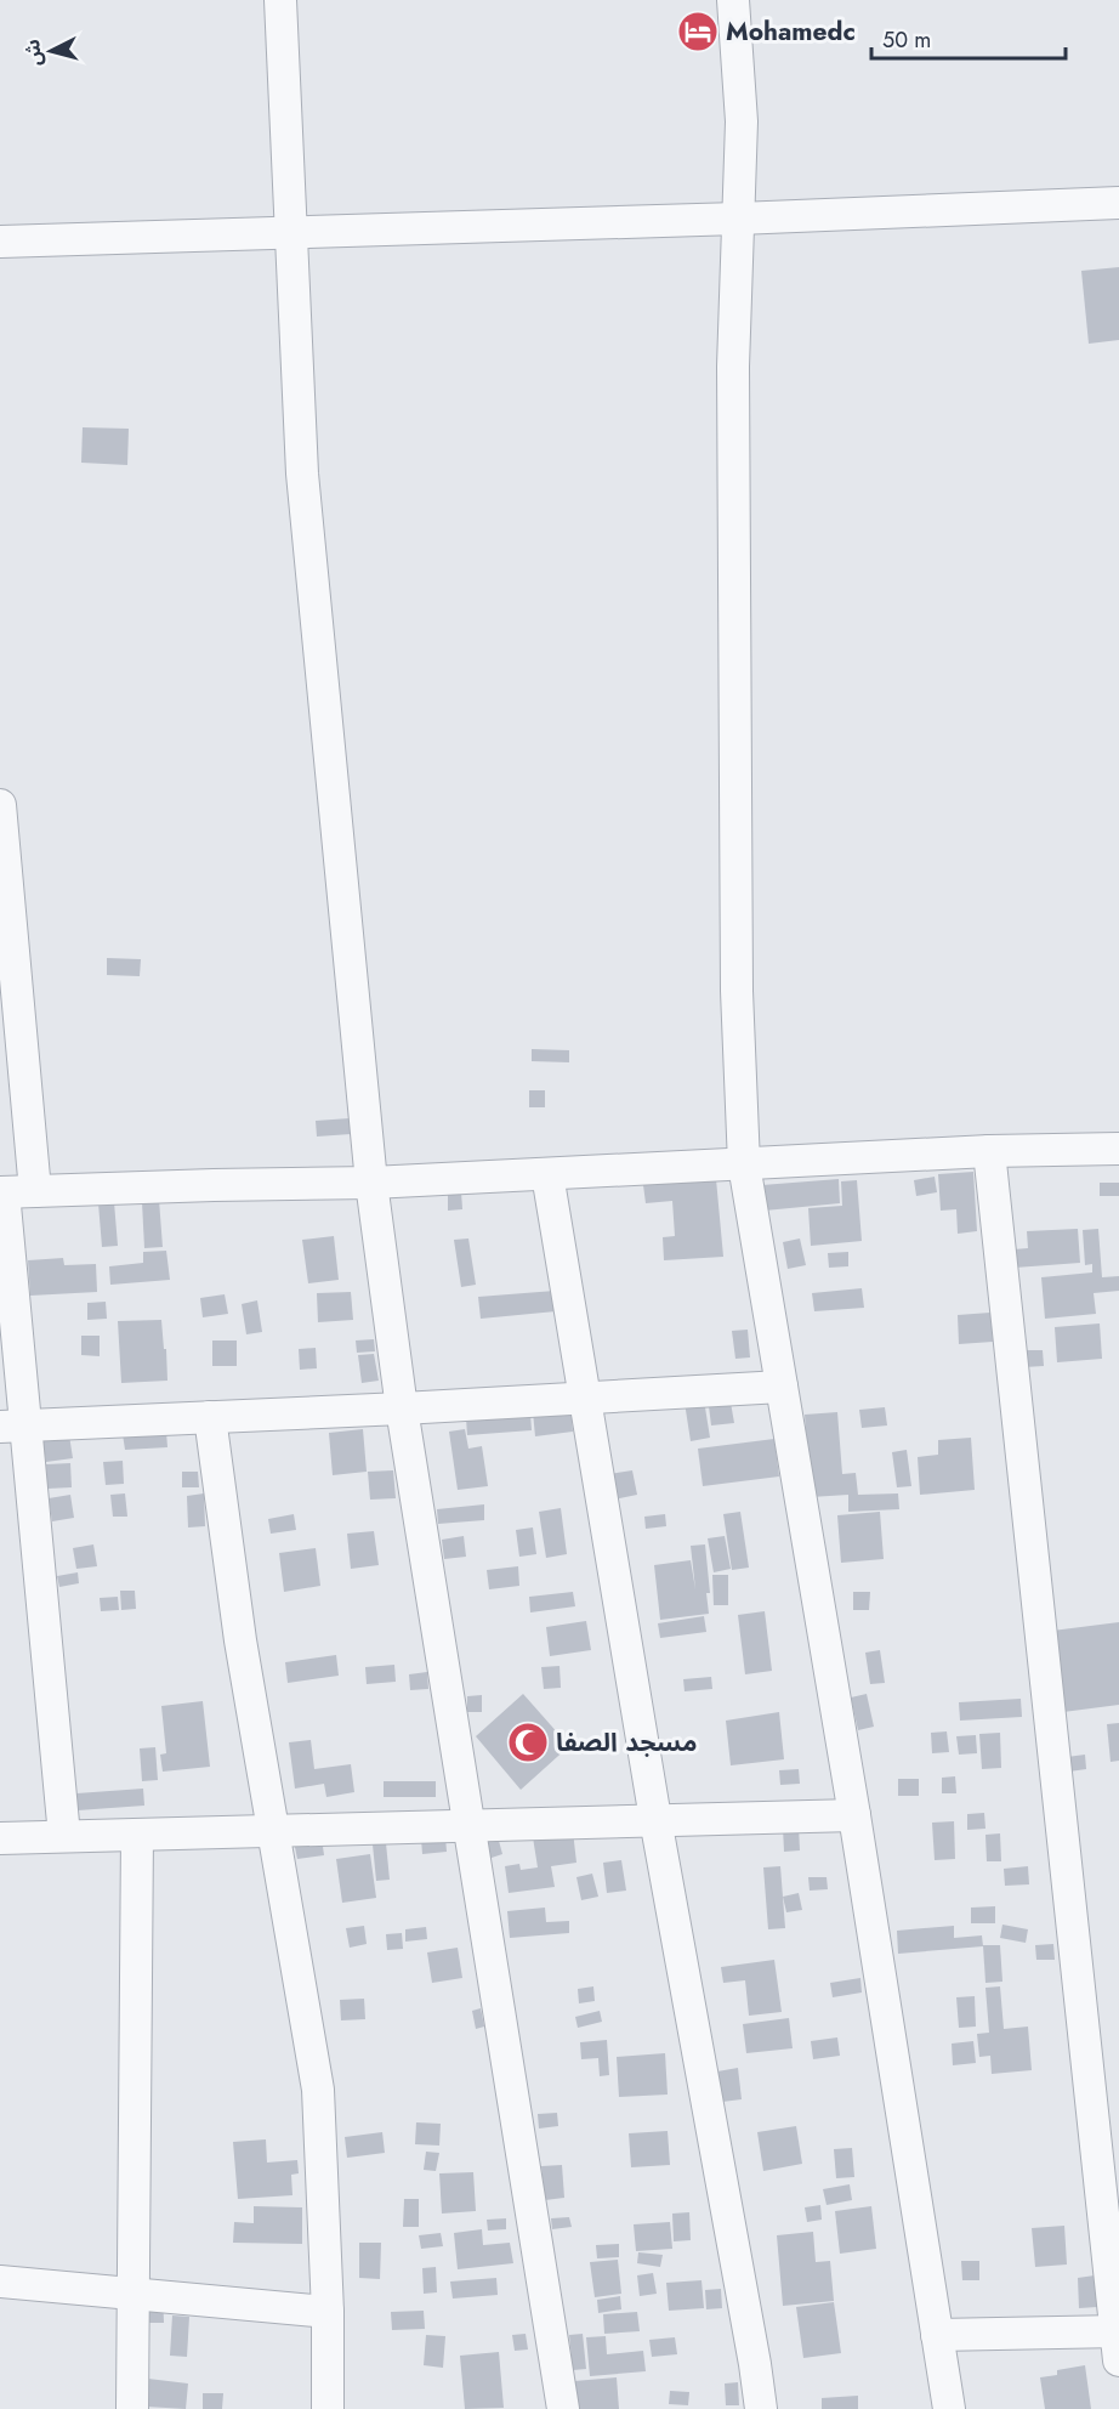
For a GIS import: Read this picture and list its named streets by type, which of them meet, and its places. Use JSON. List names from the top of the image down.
{
  "places": {
    "hotel": ["Mohamedc"],
    "mosque": ["مسجد الصفا"]
  },
  "scale_bar": "50 m",
  "north": "left"
}
